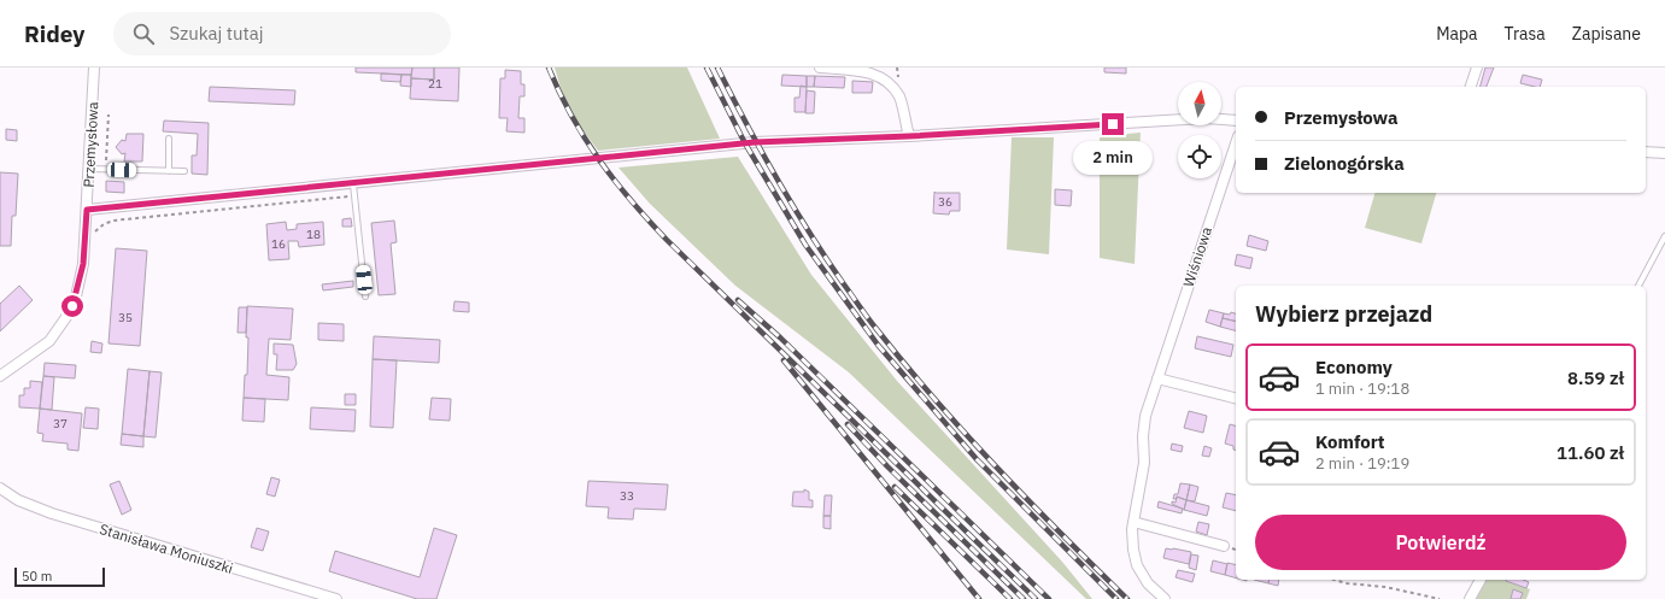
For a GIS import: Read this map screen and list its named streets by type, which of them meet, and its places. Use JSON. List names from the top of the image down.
{
  "streets": {
    "street": ["Przemysłowa", "Wiśniowa", "Stanisława Moniuszki"]
  },
  "house_numbers": [
    "21",
    "36",
    "18",
    "16",
    "35",
    "37",
    "33"
  ],
  "scale_bar": "50 m",
  "north": "top",
  "page": {
    "header": "Ridey",
    "search": "Szukaj tutaj",
    "nav": ["Mapa", "Trasa", "Zapisane"],
    "banner": ["Przemysłowa", "Zielonogórska"],
    "bubble": "2 min",
    "heading": "Wybierz przejazd",
    "list": [
      {
        "name": "Economy",
        "note": "1 min · 19:18",
        "value": "8.59 zł"
      },
      {
        "name": "Komfort",
        "note": "2 min · 19:19",
        "value": "11.60 zł"
      }
    ],
    "buttons": "Potwierdź",
    "scale": "50 m"
  }
}
